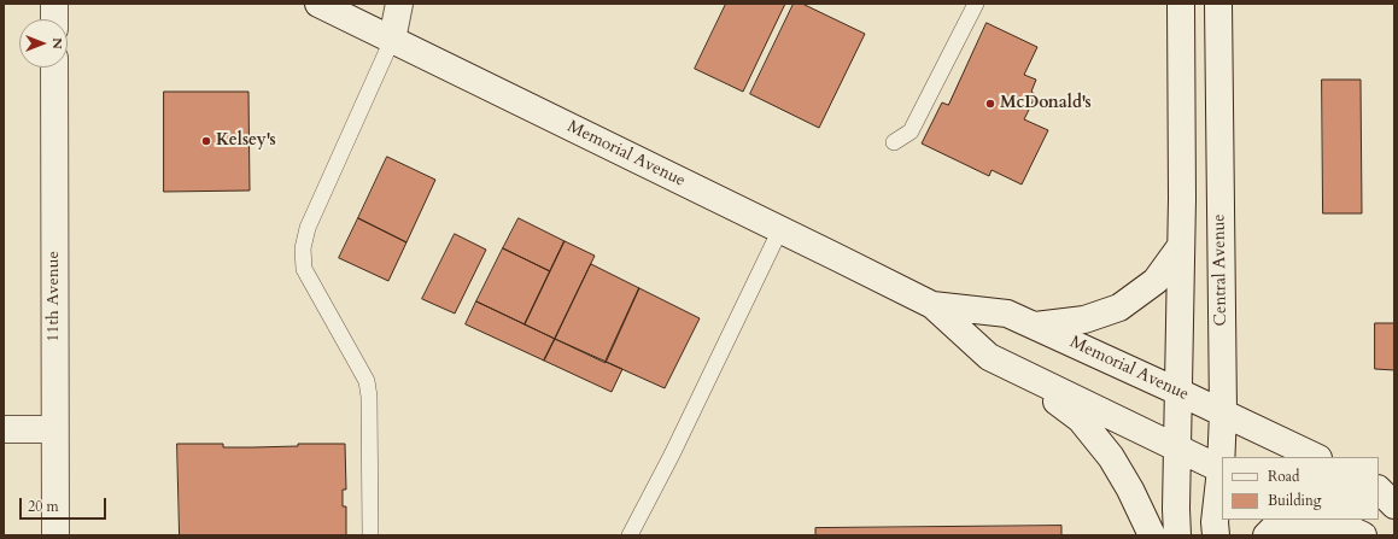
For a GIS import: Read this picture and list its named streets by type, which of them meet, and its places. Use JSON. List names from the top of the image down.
{
  "streets": {
    "main road": ["Memorial Avenue", "Central Avenue", "11th Avenue"]
  },
  "crossings": [
    ["Memorial Avenue", "Central Avenue"]
  ],
  "places": ["McDonald's", "Kelsey's"],
  "legend": ["Road", "Building"],
  "scale_bar": "20 m",
  "north": "right"
}
